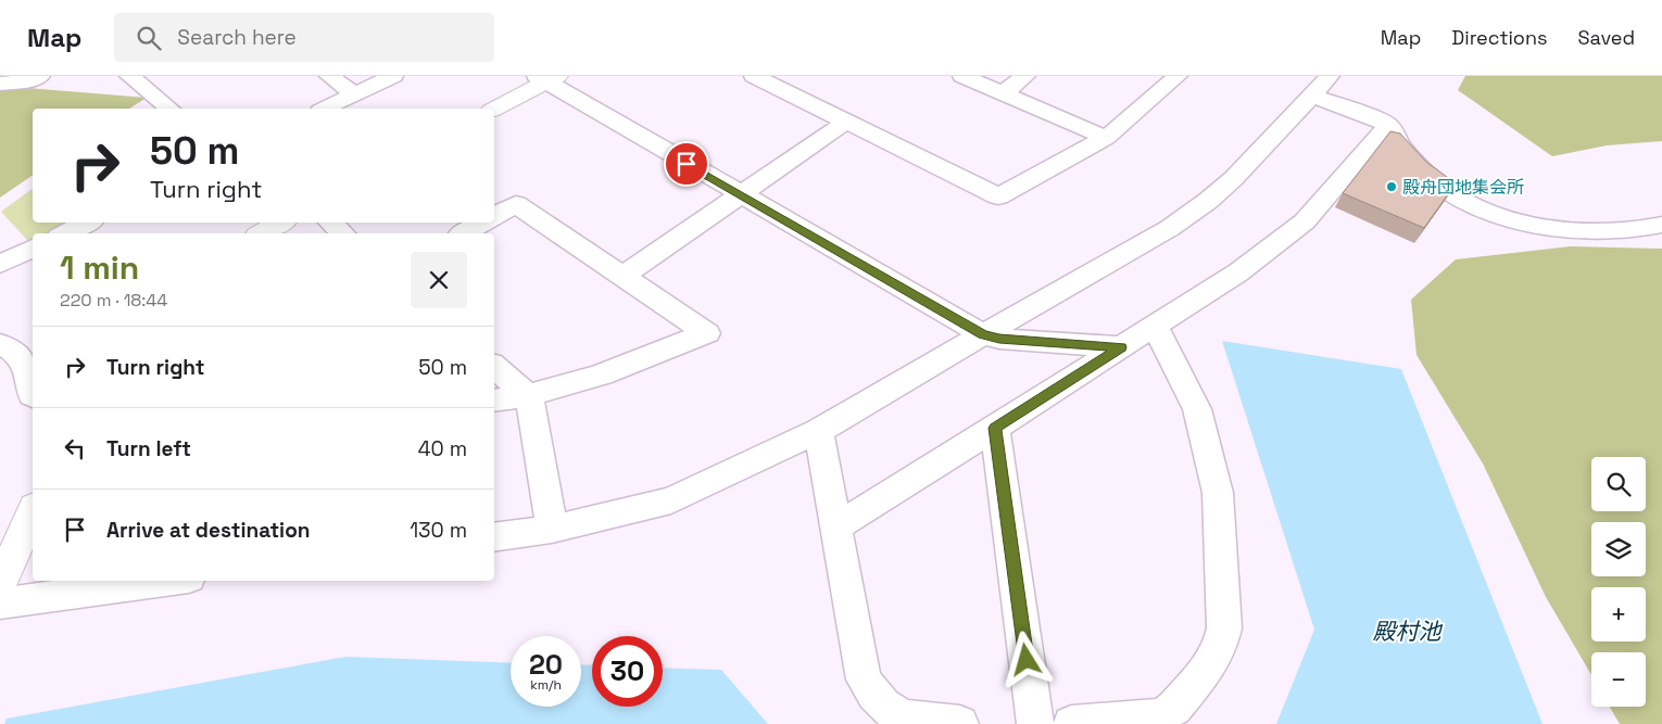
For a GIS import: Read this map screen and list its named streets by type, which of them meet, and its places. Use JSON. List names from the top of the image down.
{
  "water": ["殿村池"],
  "places": ["殿舟団地集会所"],
  "page": {
    "header": "Map",
    "search": "Search here",
    "nav": ["Map", "Directions", "Saved"],
    "turn": ["50 m", "Turn right"],
    "heading": ["1 min", "220 m · 18:44"],
    "list": [
      {
        "name": "Turn right",
        "value": "50 m"
      },
      {
        "name": "Turn left",
        "value": "40 m"
      },
      {
        "name": "Arrive at destination",
        "value": "130 m"
      }
    ],
    "map_buttons": ["+", "−"],
    "speed": "20 km/h",
    "limit": "30"
  }
}
